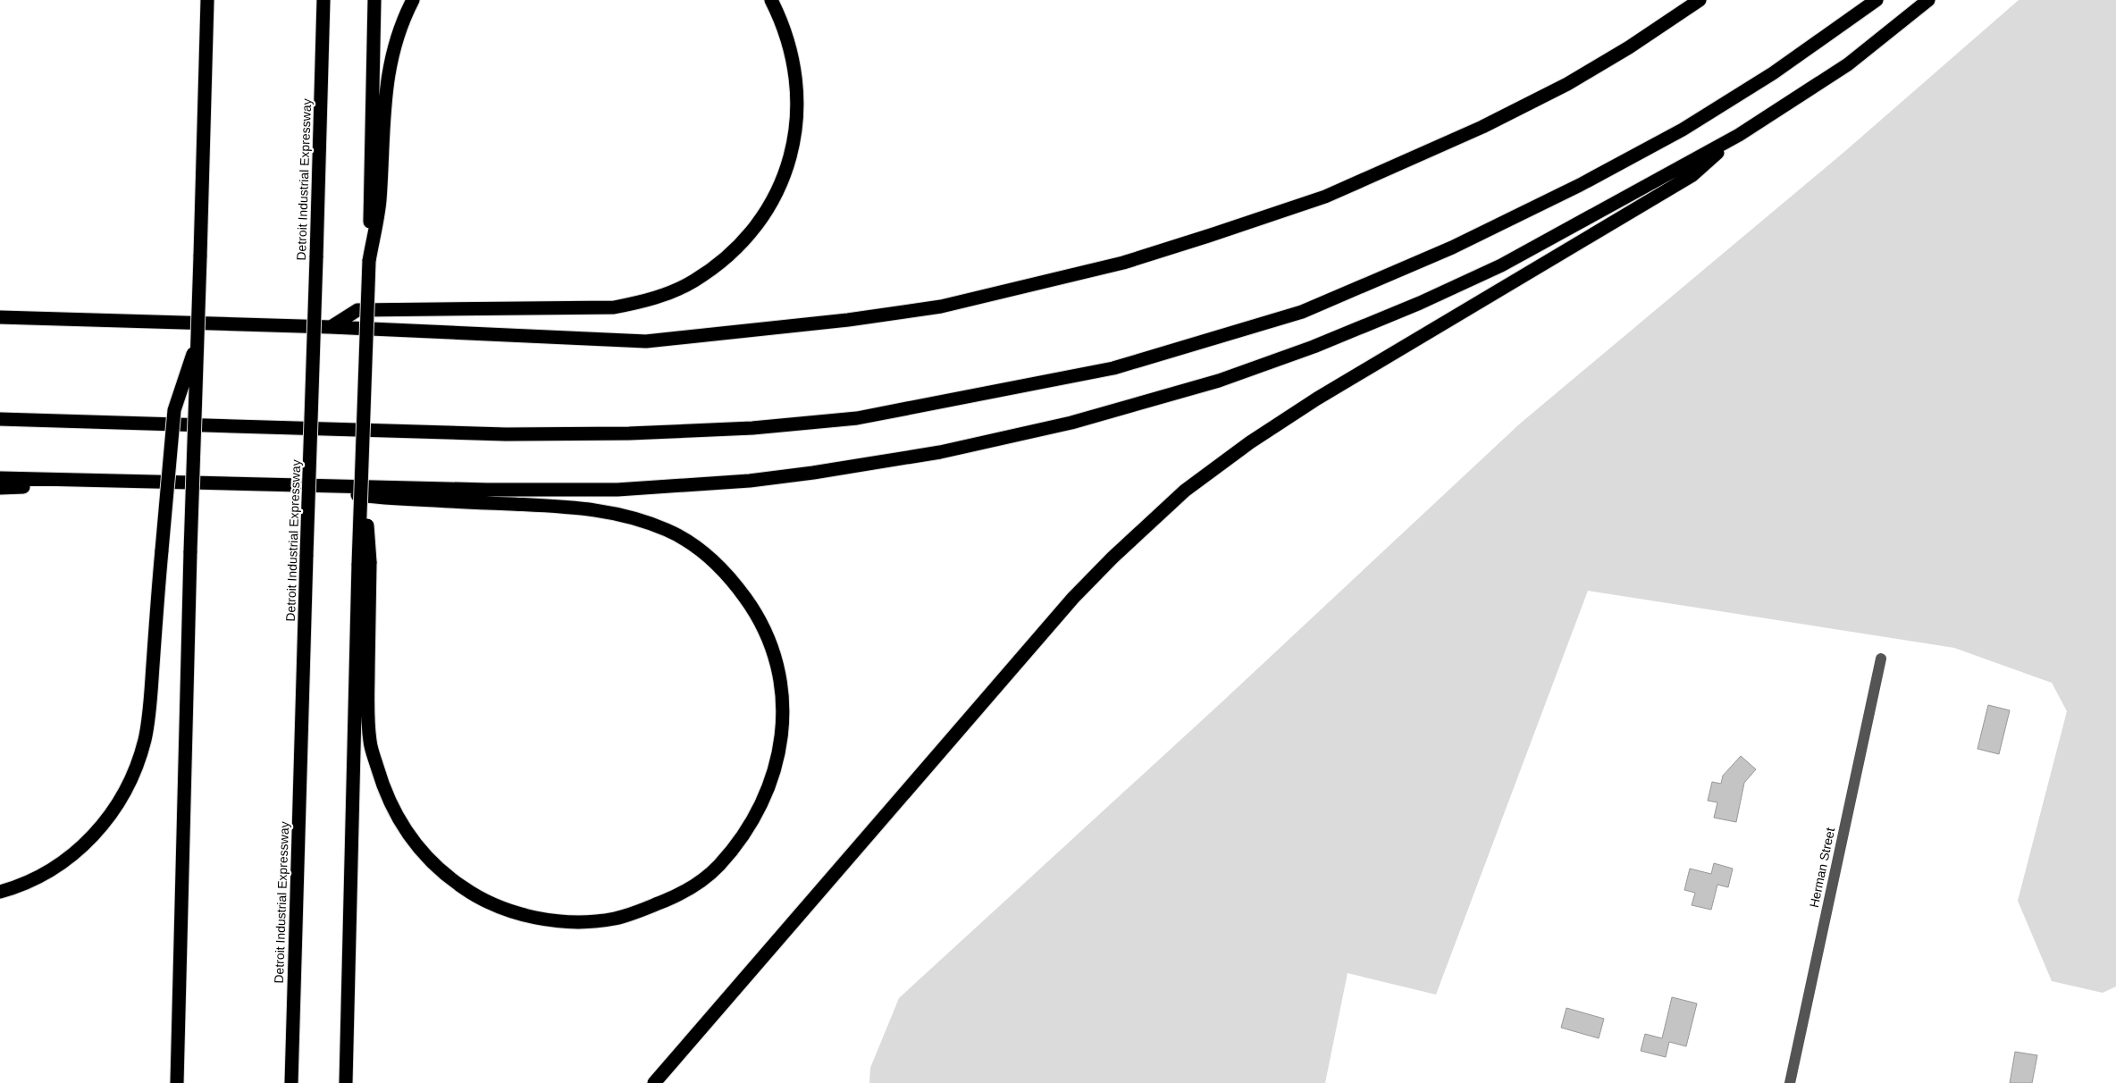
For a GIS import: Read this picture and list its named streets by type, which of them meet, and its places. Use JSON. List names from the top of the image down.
{
  "streets": {
    "highway": ["Detroit Industrial Expressway"],
    "street": ["Herman Street"]
  }
}
